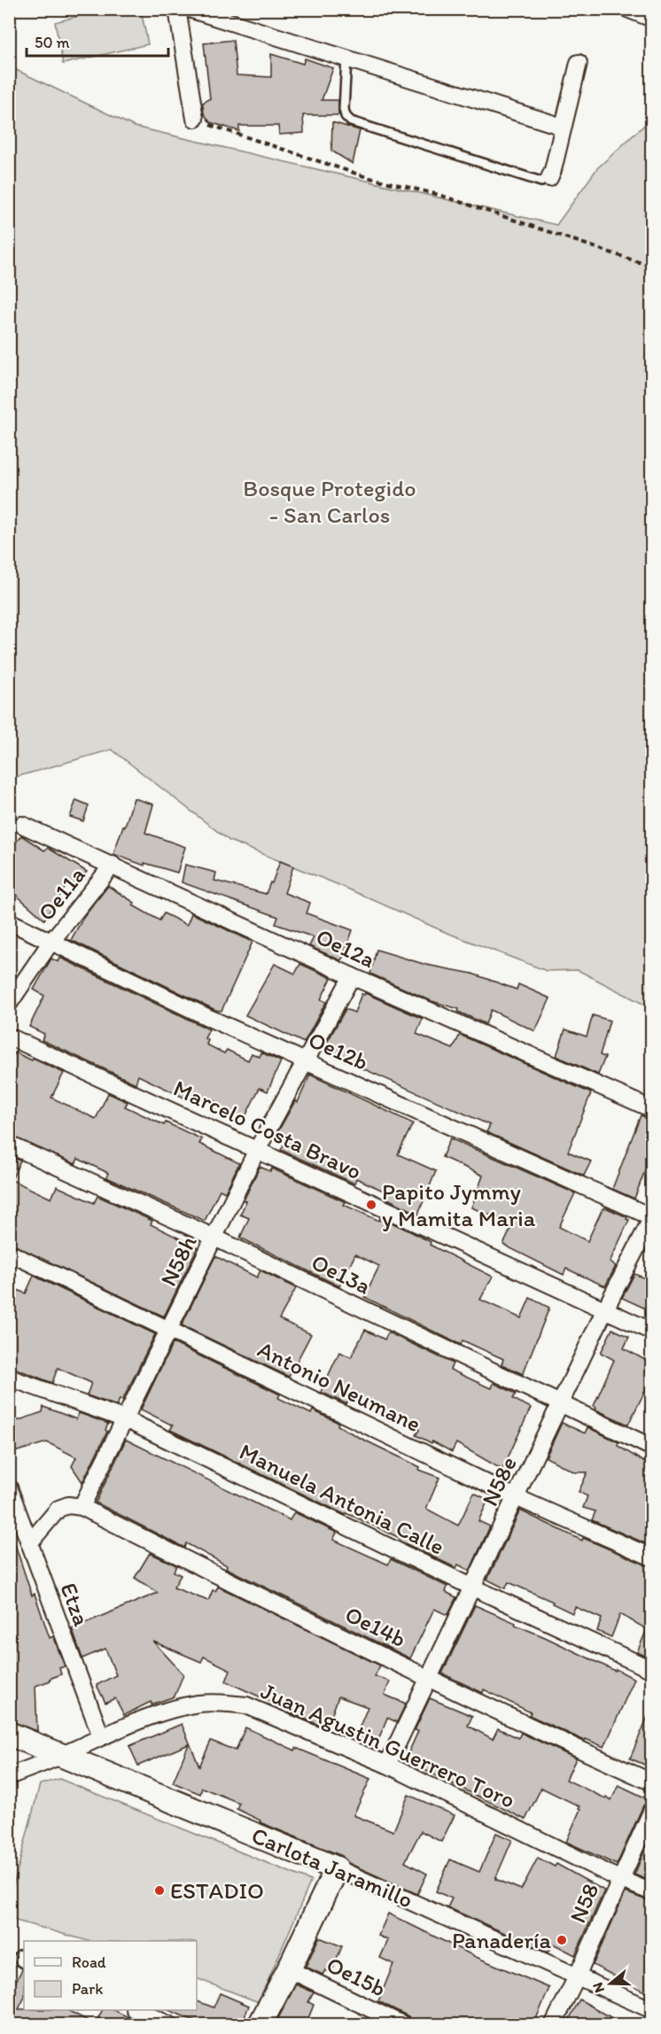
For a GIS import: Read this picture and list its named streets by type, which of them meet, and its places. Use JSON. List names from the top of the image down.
{
  "streets": {
    "street": [
      "Oe11a",
      "Oe12a",
      "Oe12b",
      "Marcelo Costa Bravo",
      "N58h",
      "Oe13a",
      "Antonio Neumane",
      "N58e",
      "Manuela Antonia Calle",
      "Etza",
      "Oe14b",
      "Juan Agustin Guerrero Toro",
      "Carlota Jaramillo",
      "N58",
      "Oe15b"
    ]
  },
  "crossings": [
    ["Oe11a", "Oe12a"],
    ["Oe11a", "Oe12b"],
    ["Oe12a", "N58h"],
    ["Oe12b", "N58h"],
    ["Oe12b", "N58e"],
    ["Marcelo Costa Bravo", "N58h"],
    ["Marcelo Costa Bravo", "N58e"],
    ["N58h", "Oe13a"],
    ["N58h", "Antonio Neumane"],
    ["N58h", "Manuela Antonia Calle"],
    ["N58h", "Oe14b"],
    ["Oe13a", "N58e"],
    ["Antonio Neumane", "N58e"],
    ["N58e", "Manuela Antonia Calle"],
    ["N58e", "Oe14b"],
    ["N58e", "Juan Agustin Guerrero Toro"],
    ["Etza", "Juan Agustin Guerrero Toro"],
    ["Juan Agustin Guerrero Toro", "Carlota Jaramillo"],
    ["Juan Agustin Guerrero Toro", "N58"],
    ["Carlota Jaramillo", "N58"]
  ],
  "parks": ["Bosque Protegido - San Carlos"],
  "places": ["Papito Jymmy y Mamita Maria", "ESTADIO", "Panadería"],
  "legend": ["Road", "Park"],
  "scale_bar": "50 m",
  "north": "left"
}
